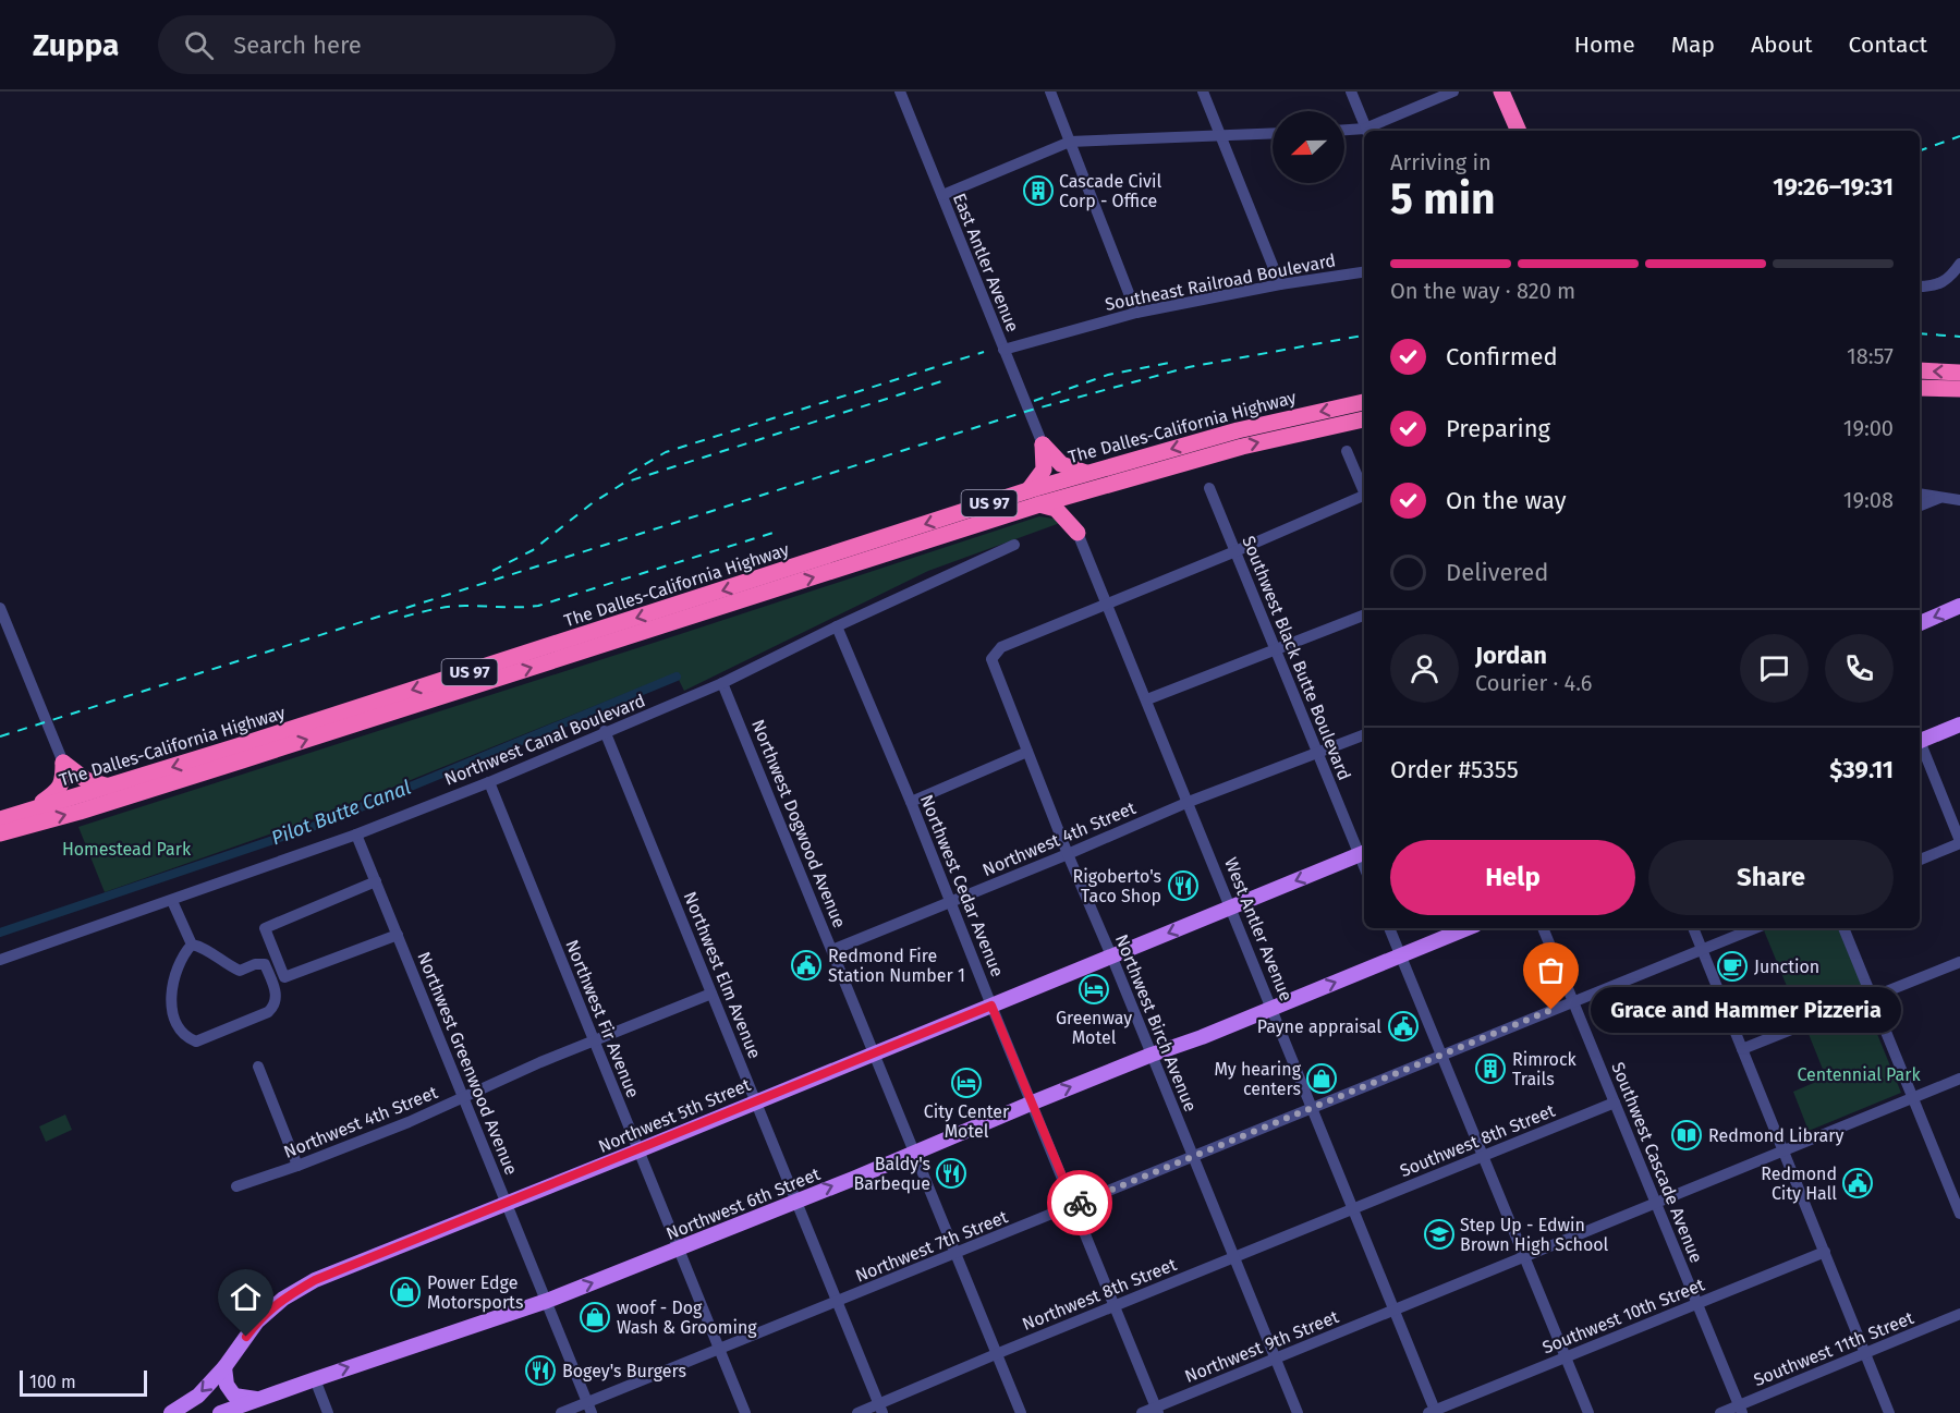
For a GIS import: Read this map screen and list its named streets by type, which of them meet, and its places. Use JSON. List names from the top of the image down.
{
  "streets": {
    "highway": ["The Dalles-California Highway", "US 97"],
    "main road": ["Northwest 5th Street", "Northwest 6th Street"],
    "street": [
      "East Antler Avenue",
      "Southeast Railroad Boulevard",
      "Southwest Black Butte Boulevard",
      "Northwest Canal Boulevard",
      "Northwest Dogwood Avenue",
      "Northwest 4th Street",
      "Northwest Cedar Avenue",
      "West Antler Avenue",
      "Northwest Elm Avenue",
      "Northwest Fir Avenue",
      "Northwest Birch Avenue",
      "Northwest Greenwood Avenue",
      "Southwest 8th Street",
      "Southwest Cascade Avenue",
      "Northwest 7th Street",
      "Northwest 8th Street",
      "Southwest 10th Street",
      "Northwest 9th Street",
      "Southwest 11th Street"
    ]
  },
  "crossings": [
    ["East Antler Avenue", "Southeast Railroad Boulevard"],
    ["Southwest Black Butte Boulevard", "Northwest 4th Street"],
    ["Southwest Black Butte Boulevard", "Northwest 5th Street"],
    ["Northwest Canal Boulevard", "Northwest Dogwood Avenue"],
    ["Northwest Canal Boulevard", "Northwest Cedar Avenue"],
    ["Northwest Canal Boulevard", "Northwest Elm Avenue"],
    ["Northwest Canal Boulevard", "Northwest Fir Avenue"],
    ["Northwest Canal Boulevard", "Northwest Greenwood Avenue"],
    ["Northwest Dogwood Avenue", "Northwest 4th Street"],
    ["Northwest Dogwood Avenue", "Northwest 5th Street"],
    ["Northwest Dogwood Avenue", "Northwest 6th Street"],
    ["Northwest Dogwood Avenue", "Northwest 7th Street"],
    ["Northwest Dogwood Avenue", "Northwest 8th Street"],
    ["Northwest 4th Street", "Northwest Cedar Avenue"],
    ["Northwest 4th Street", "West Antler Avenue"],
    ["Northwest 4th Street", "Northwest Elm Avenue"],
    ["Northwest 4th Street", "Northwest Fir Avenue"],
    ["Northwest 4th Street", "Northwest Birch Avenue"],
    ["Northwest 4th Street", "Northwest Greenwood Avenue"],
    ["Northwest Cedar Avenue", "Northwest 5th Street"],
    ["Northwest Cedar Avenue", "Northwest 6th Street"],
    ["Northwest Cedar Avenue", "Northwest 7th Street"],
    ["Northwest Cedar Avenue", "Northwest 8th Street"],
    ["Northwest Cedar Avenue", "Northwest 9th Street"],
    ["West Antler Avenue", "Northwest Birch Avenue"],
    ["West Antler Avenue", "Northwest 5th Street"],
    ["West Antler Avenue", "Southwest 8th Street"],
    ["West Antler Avenue", "Northwest 6th Street"],
    ["West Antler Avenue", "Northwest 7th Street"],
    ["West Antler Avenue", "Northwest 8th Street"],
    ["West Antler Avenue", "Southwest 10th Street"],
    ["West Antler Avenue", "Northwest 9th Street"],
    ["Northwest Elm Avenue", "Northwest 5th Street"],
    ["Northwest Elm Avenue", "Northwest 6th Street"],
    ["Northwest Elm Avenue", "Northwest 7th Street"],
    ["Northwest Elm Avenue", "Northwest 8th Street"],
    ["Northwest Fir Avenue", "Northwest 5th Street"],
    ["Northwest Fir Avenue", "Northwest 6th Street"],
    ["Northwest Fir Avenue", "Northwest 7th Street"],
    ["Northwest Birch Avenue", "Northwest 5th Street"],
    ["Northwest Birch Avenue", "Northwest 6th Street"],
    ["Northwest Birch Avenue", "Northwest 7th Street"],
    ["Northwest Birch Avenue", "Northwest 8th Street"],
    ["Northwest Birch Avenue", "Northwest 9th Street"],
    ["Northwest Greenwood Avenue", "Northwest 5th Street"],
    ["Northwest Greenwood Avenue", "Northwest 6th Street"],
    ["Northwest Greenwood Avenue", "Northwest 7th Street"],
    ["Southwest 8th Street", "Southwest Cascade Avenue"],
    ["Southwest 8th Street", "Northwest 8th Street"],
    ["Southwest Cascade Avenue", "Northwest 7th Street"],
    ["Southwest Cascade Avenue", "Southwest 10th Street"],
    ["Southwest Cascade Avenue", "Northwest 9th Street"],
    ["Southwest Cascade Avenue", "Southwest 11th Street"]
  ],
  "one_way": ["Northwest 6th Street"],
  "water": ["Pilot Butte Canal"],
  "parks": ["Homestead Park", "Centennial Park"],
  "places": {
    "building": ["Cascade Civil Corp - Office", "Rimrock Trails"],
    "restaurant": ["Rigoberto's Taco Shop", "Baldy's Barbeque", "Bogey's Burgers"],
    "public building": ["Redmond Fire Station Number 1", "Payne appraisal", "Redmond City Hall"],
    "cafe": ["Junction"],
    "hotel": ["Greenway Motel", "City Center Motel"],
    "other": ["Grace and Hammer Pizzeria"],
    "shop": ["My hearing centers", "Power Edge Motorsports", "woof - Dog Wash & Grooming"],
    "library": ["Redmond Library"],
    "school or university": ["Step Up - Edwin Brown High School"]
  },
  "scale_bar": "100 m",
  "north": "left",
  "page": {
    "header": "Zuppa",
    "search": "Search here",
    "nav": [
      "Home",
      "Map",
      "About",
      "Contact"
    ],
    "heading": ["5 min", "Arriving in", "19:26–19:31"],
    "panel": [
      "Jordan",
      "Courier · 4.6",
      "Order #5355",
      "$39.11"
    ],
    "bar": "On the way · 820 m",
    "list": [
      ["Confirmed", "18:57"],
      ["Preparing", "19:00"],
      ["On the way", "19:08"],
      "Delivered"
    ],
    "buttons": ["Help", "Share"],
    "bubble": "Grace and Hammer Pizzeria",
    "scale": "100 m"
  }
}
